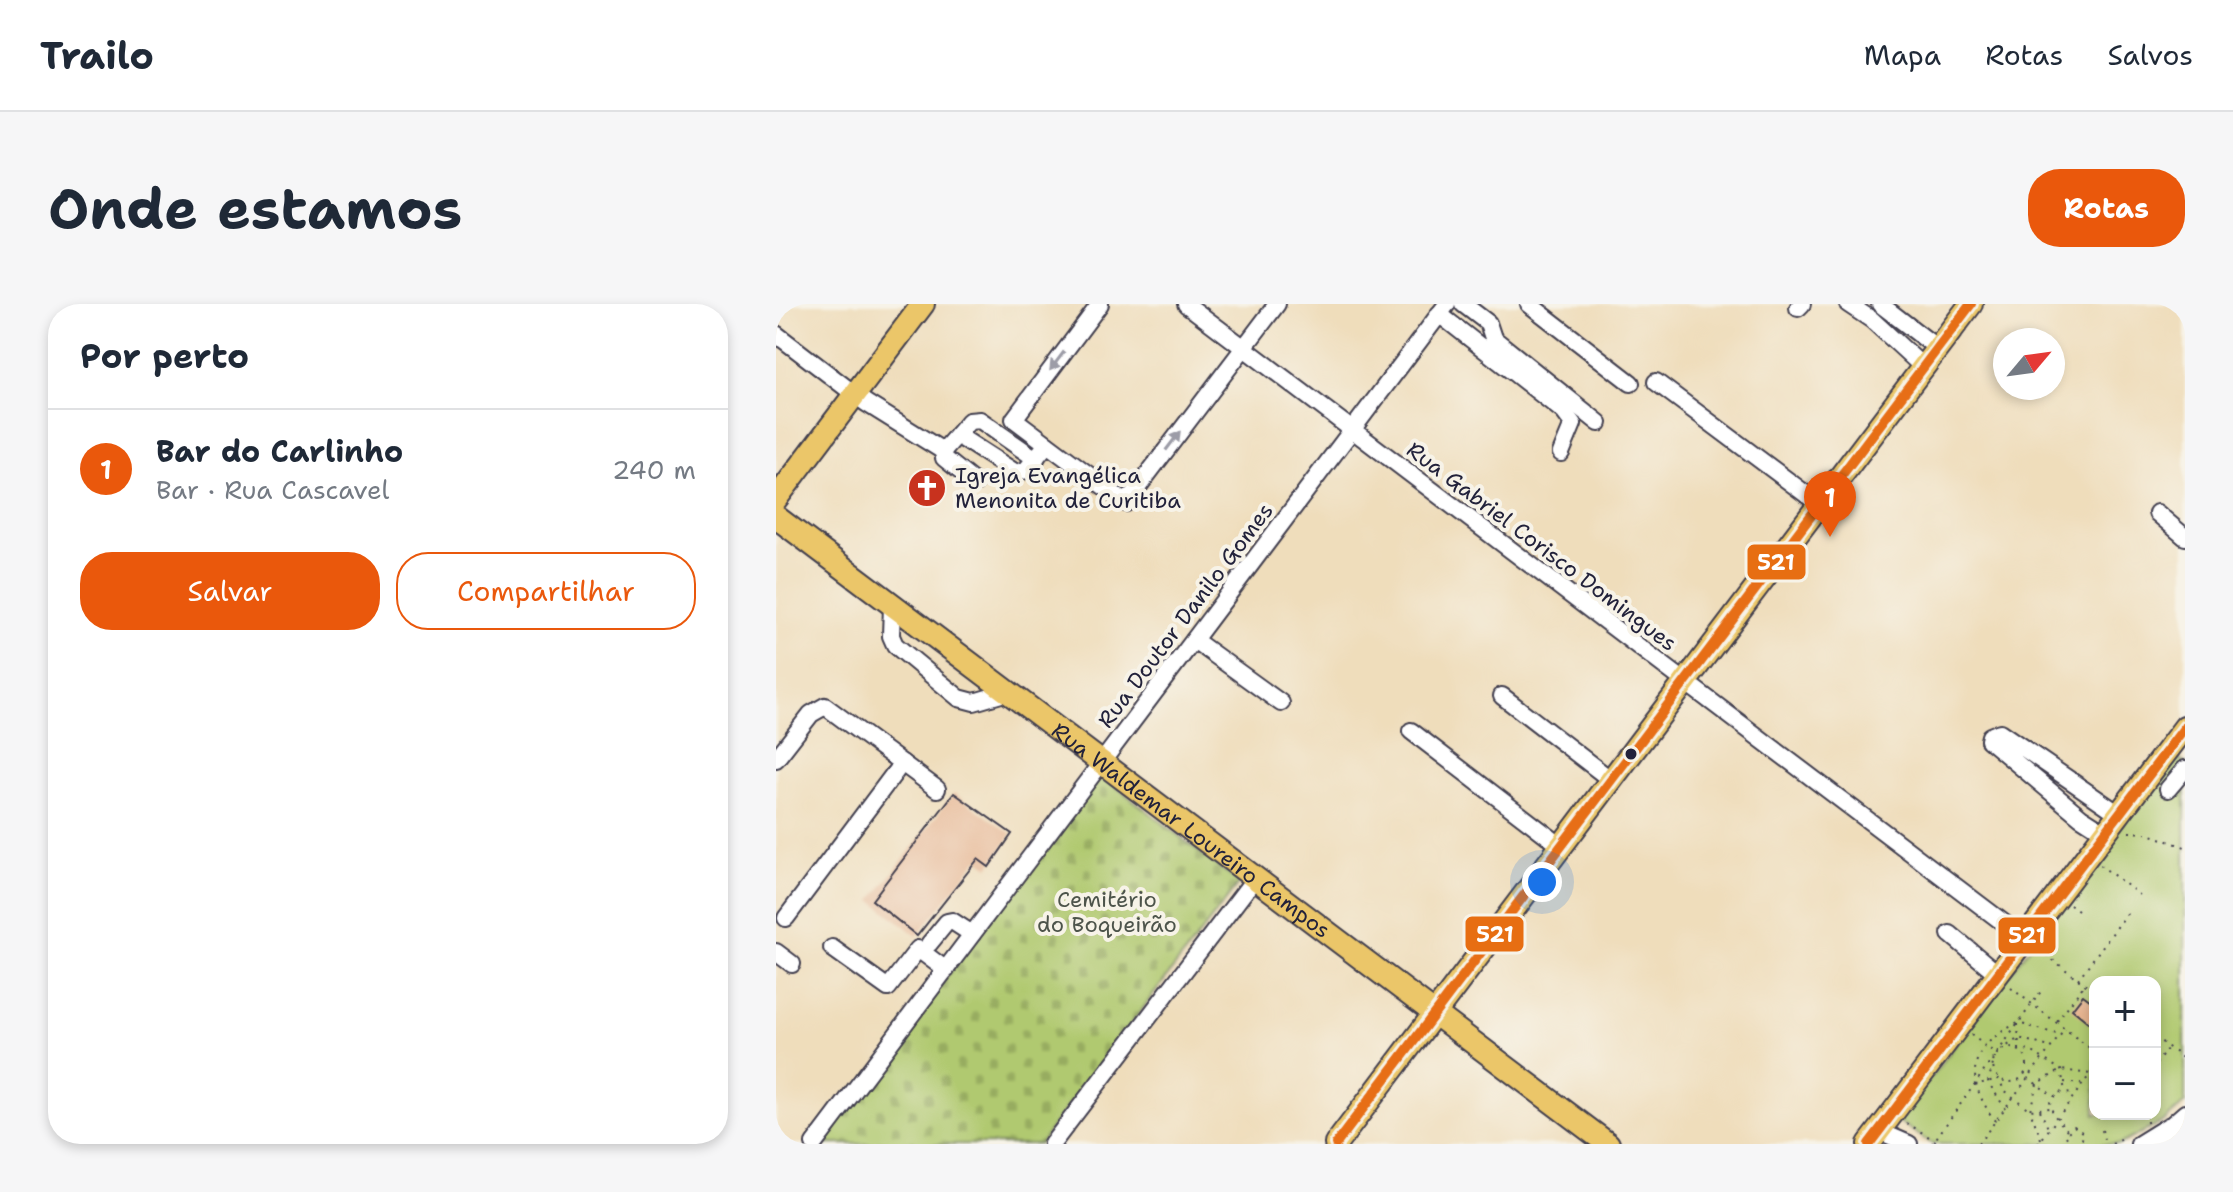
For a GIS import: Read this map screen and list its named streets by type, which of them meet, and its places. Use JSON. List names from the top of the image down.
{
  "streets": {
    "main road": ["Rua Waldemar Loureiro Campos"],
    "street": ["Rua Gabriel Corisco Domingues", "Rua Doutor Danilo Gomes"]
  },
  "crossings": [
    ["Rua Gabriel Corisco Domingues", "Rua Doutor Danilo Gomes"],
    ["Rua Doutor Danilo Gomes", "Rua Waldemar Loureiro Campos"]
  ],
  "parks": ["Cemitério do Boqueirão"],
  "places": {
    "church": ["Igreja Evangélica Menonita de Curitiba"]
  },
  "lines": ["transit line 521"],
  "north": "top right",
  "page": {
    "header": "Trailo",
    "nav": ["Mapa", "Rotas", "Salvos"],
    "buttons": [
      "Rotas",
      ["Salvar", "Compartilhar"]
    ],
    "title": "Onde estamos",
    "heading": "Por perto",
    "list": [
      {
        "mark": "1",
        "name": "Bar do Carlinho",
        "note": "Bar · Rua Cascavel",
        "value": "240 m"
      }
    ],
    "pins": "1",
    "map_buttons": ["+", "−"]
  }
}
